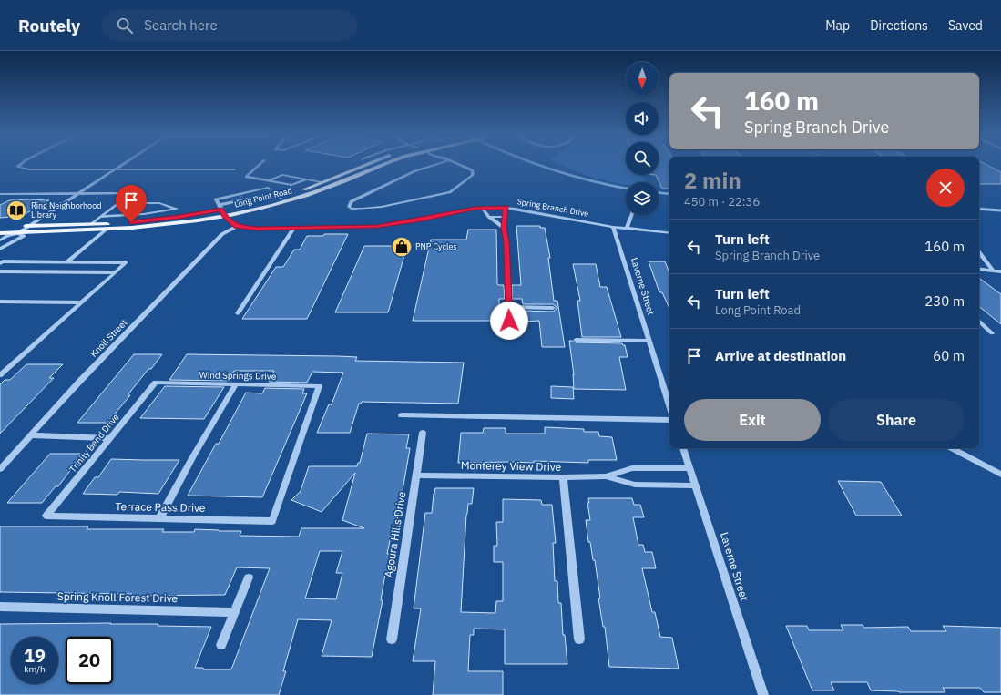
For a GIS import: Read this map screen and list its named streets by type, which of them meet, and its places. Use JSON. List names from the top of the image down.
{
  "streets": {
    "main road": ["Long Point Road"],
    "street": [
      "Spring Branch Drive",
      "Laverne Street",
      "Knoll Street",
      "Wind Springs Drive",
      "Trinity Bend Drive",
      "Monterey View Drive",
      "Terrace Pass Drive",
      "Agoura Hills Drive",
      "Spring Knoll Forest Drive"
    ]
  },
  "crossings": [
    ["Spring Branch Drive", "Laverne Street"],
    ["Spring Branch Drive", "Knoll Street"],
    ["Laverne Street", "Monterey View Drive"],
    ["Wind Springs Drive", "Trinity Bend Drive"],
    ["Wind Springs Drive", "Terrace Pass Drive"],
    ["Trinity Bend Drive", "Terrace Pass Drive"],
    ["Monterey View Drive", "Agoura Hills Drive"]
  ],
  "places": {
    "library": ["Ring Neighborhood Library"],
    "shop": ["PNP Cycles"]
  },
  "north": "bottom",
  "page": {
    "header": "Routely",
    "search": "Search here",
    "nav": ["Map", "Directions", "Saved"],
    "turn": ["160 m", "Spring Branch Drive"],
    "heading": ["2 min", "450 m · 22:36"],
    "list": [
      {
        "name": "Turn left",
        "note": "Spring Branch Drive",
        "value": "160 m"
      },
      {
        "name": "Turn left",
        "note": "Long Point Road",
        "value": "230 m"
      },
      {
        "name": "Arrive at destination",
        "value": "60 m"
      }
    ],
    "buttons": ["Exit", "Share"],
    "speed": "19 km/h",
    "limit": "20"
  }
}
